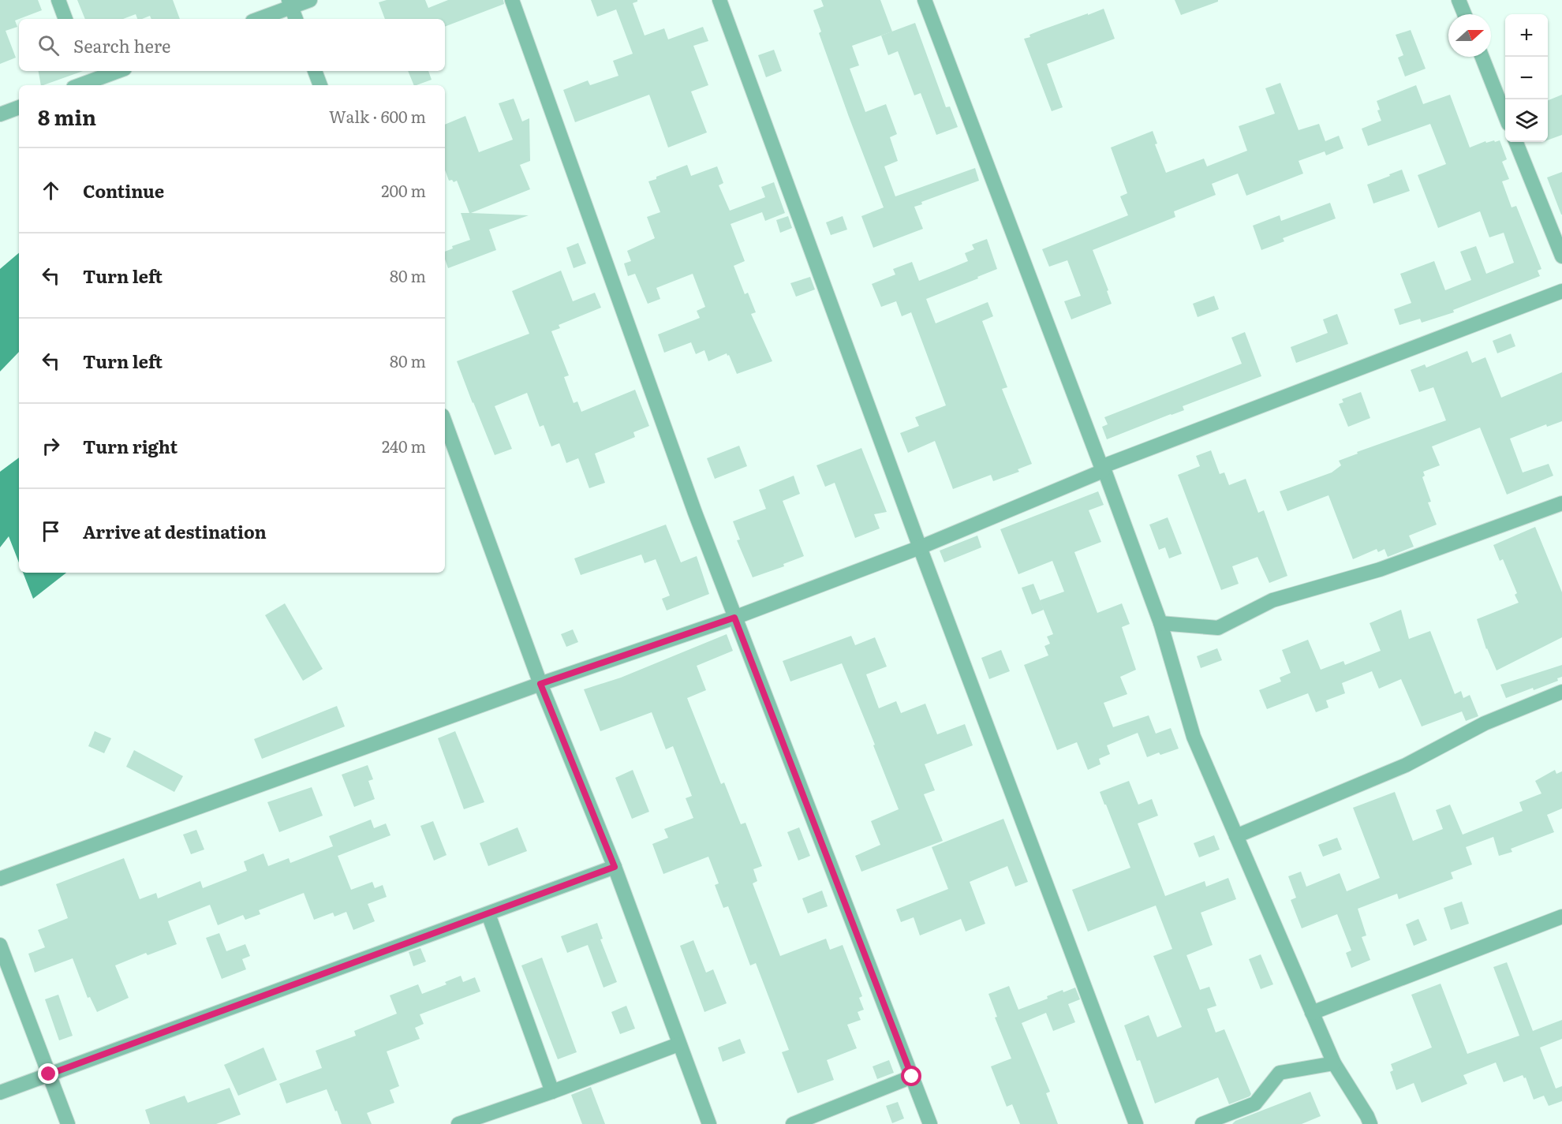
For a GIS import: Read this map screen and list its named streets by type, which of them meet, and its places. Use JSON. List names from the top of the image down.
{
  "north": "right",
  "page": {
    "map_buttons": ["+", "−"],
    "search": "Search here",
    "heading": ["8 min", "Walk · 600 m"],
    "list": [
      ["Continue", "200 m"],
      ["Turn left", "80 m"],
      ["Turn left", "80 m"],
      ["Turn right", "240 m"],
      "Arrive at destination"
    ]
  }
}
